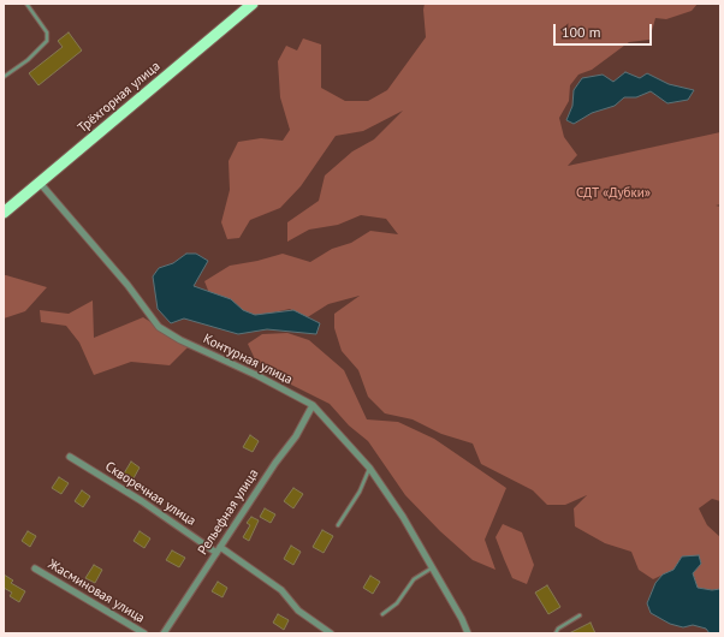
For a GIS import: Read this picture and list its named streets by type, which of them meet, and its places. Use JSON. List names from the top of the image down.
{
  "streets": {
    "highway": ["Трёхгорная улица"],
    "street": [
      "Контурная улица",
      "Скворечная улица",
      "Рельефная улица",
      "Жасминовая улица"
    ]
  },
  "crossings": [
    ["Трёхгорная улица", "Контурная улица"],
    ["Контурная улица", "Рельефная улица"],
    ["Скворечная улица", "Рельефная улица"]
  ],
  "parks": ["СДТ «Дубки»"],
  "scale_bar": "100 m"
}
